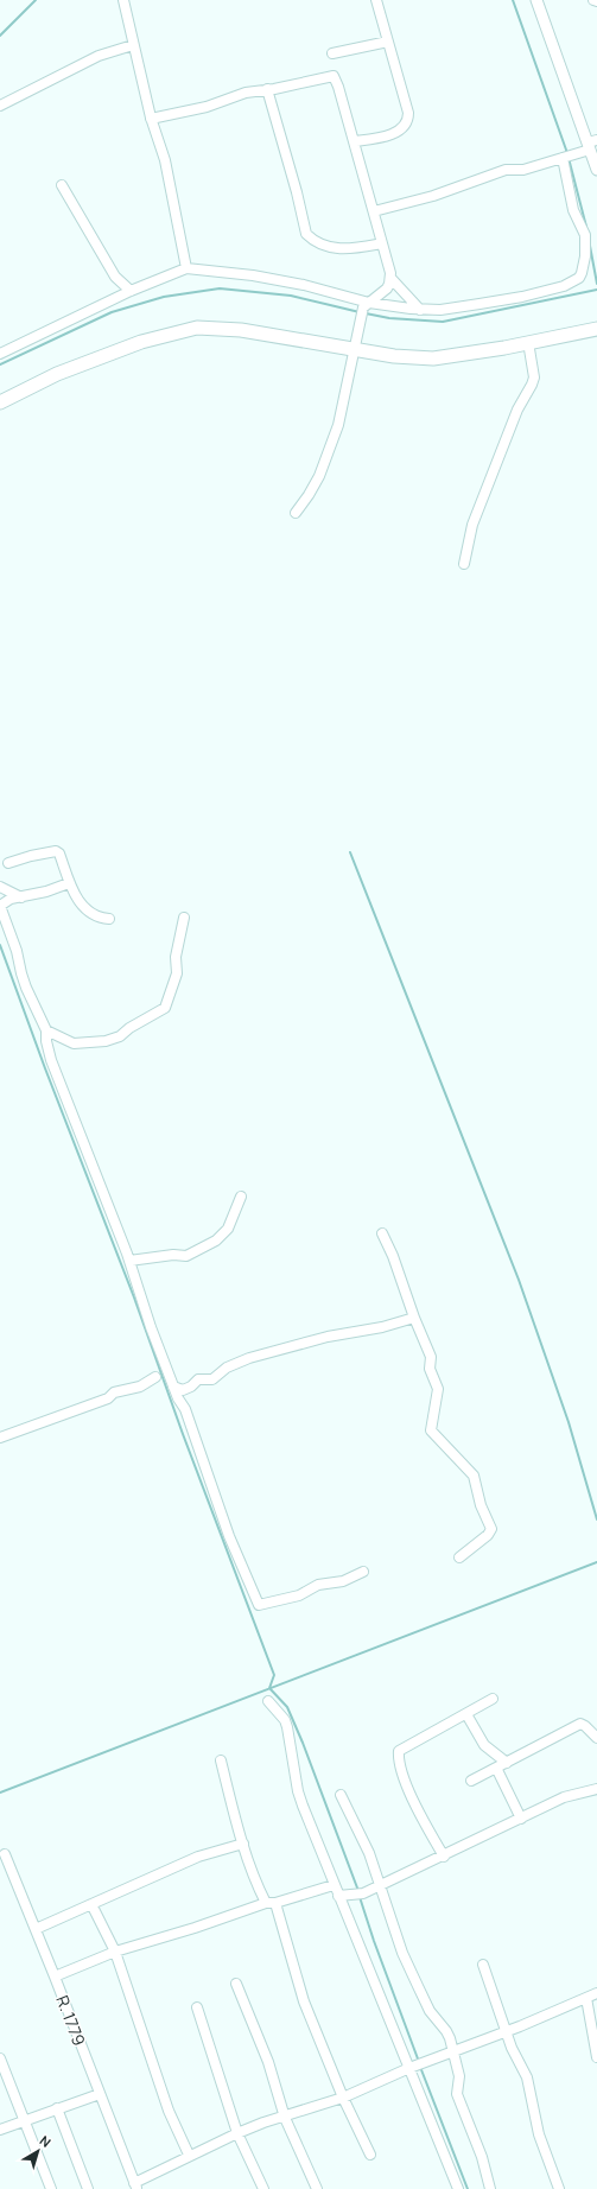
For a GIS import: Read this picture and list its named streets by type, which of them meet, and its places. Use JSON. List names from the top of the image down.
{
  "streets": {
    "street": ["R. 1779"]
  },
  "north": "top right"
}
